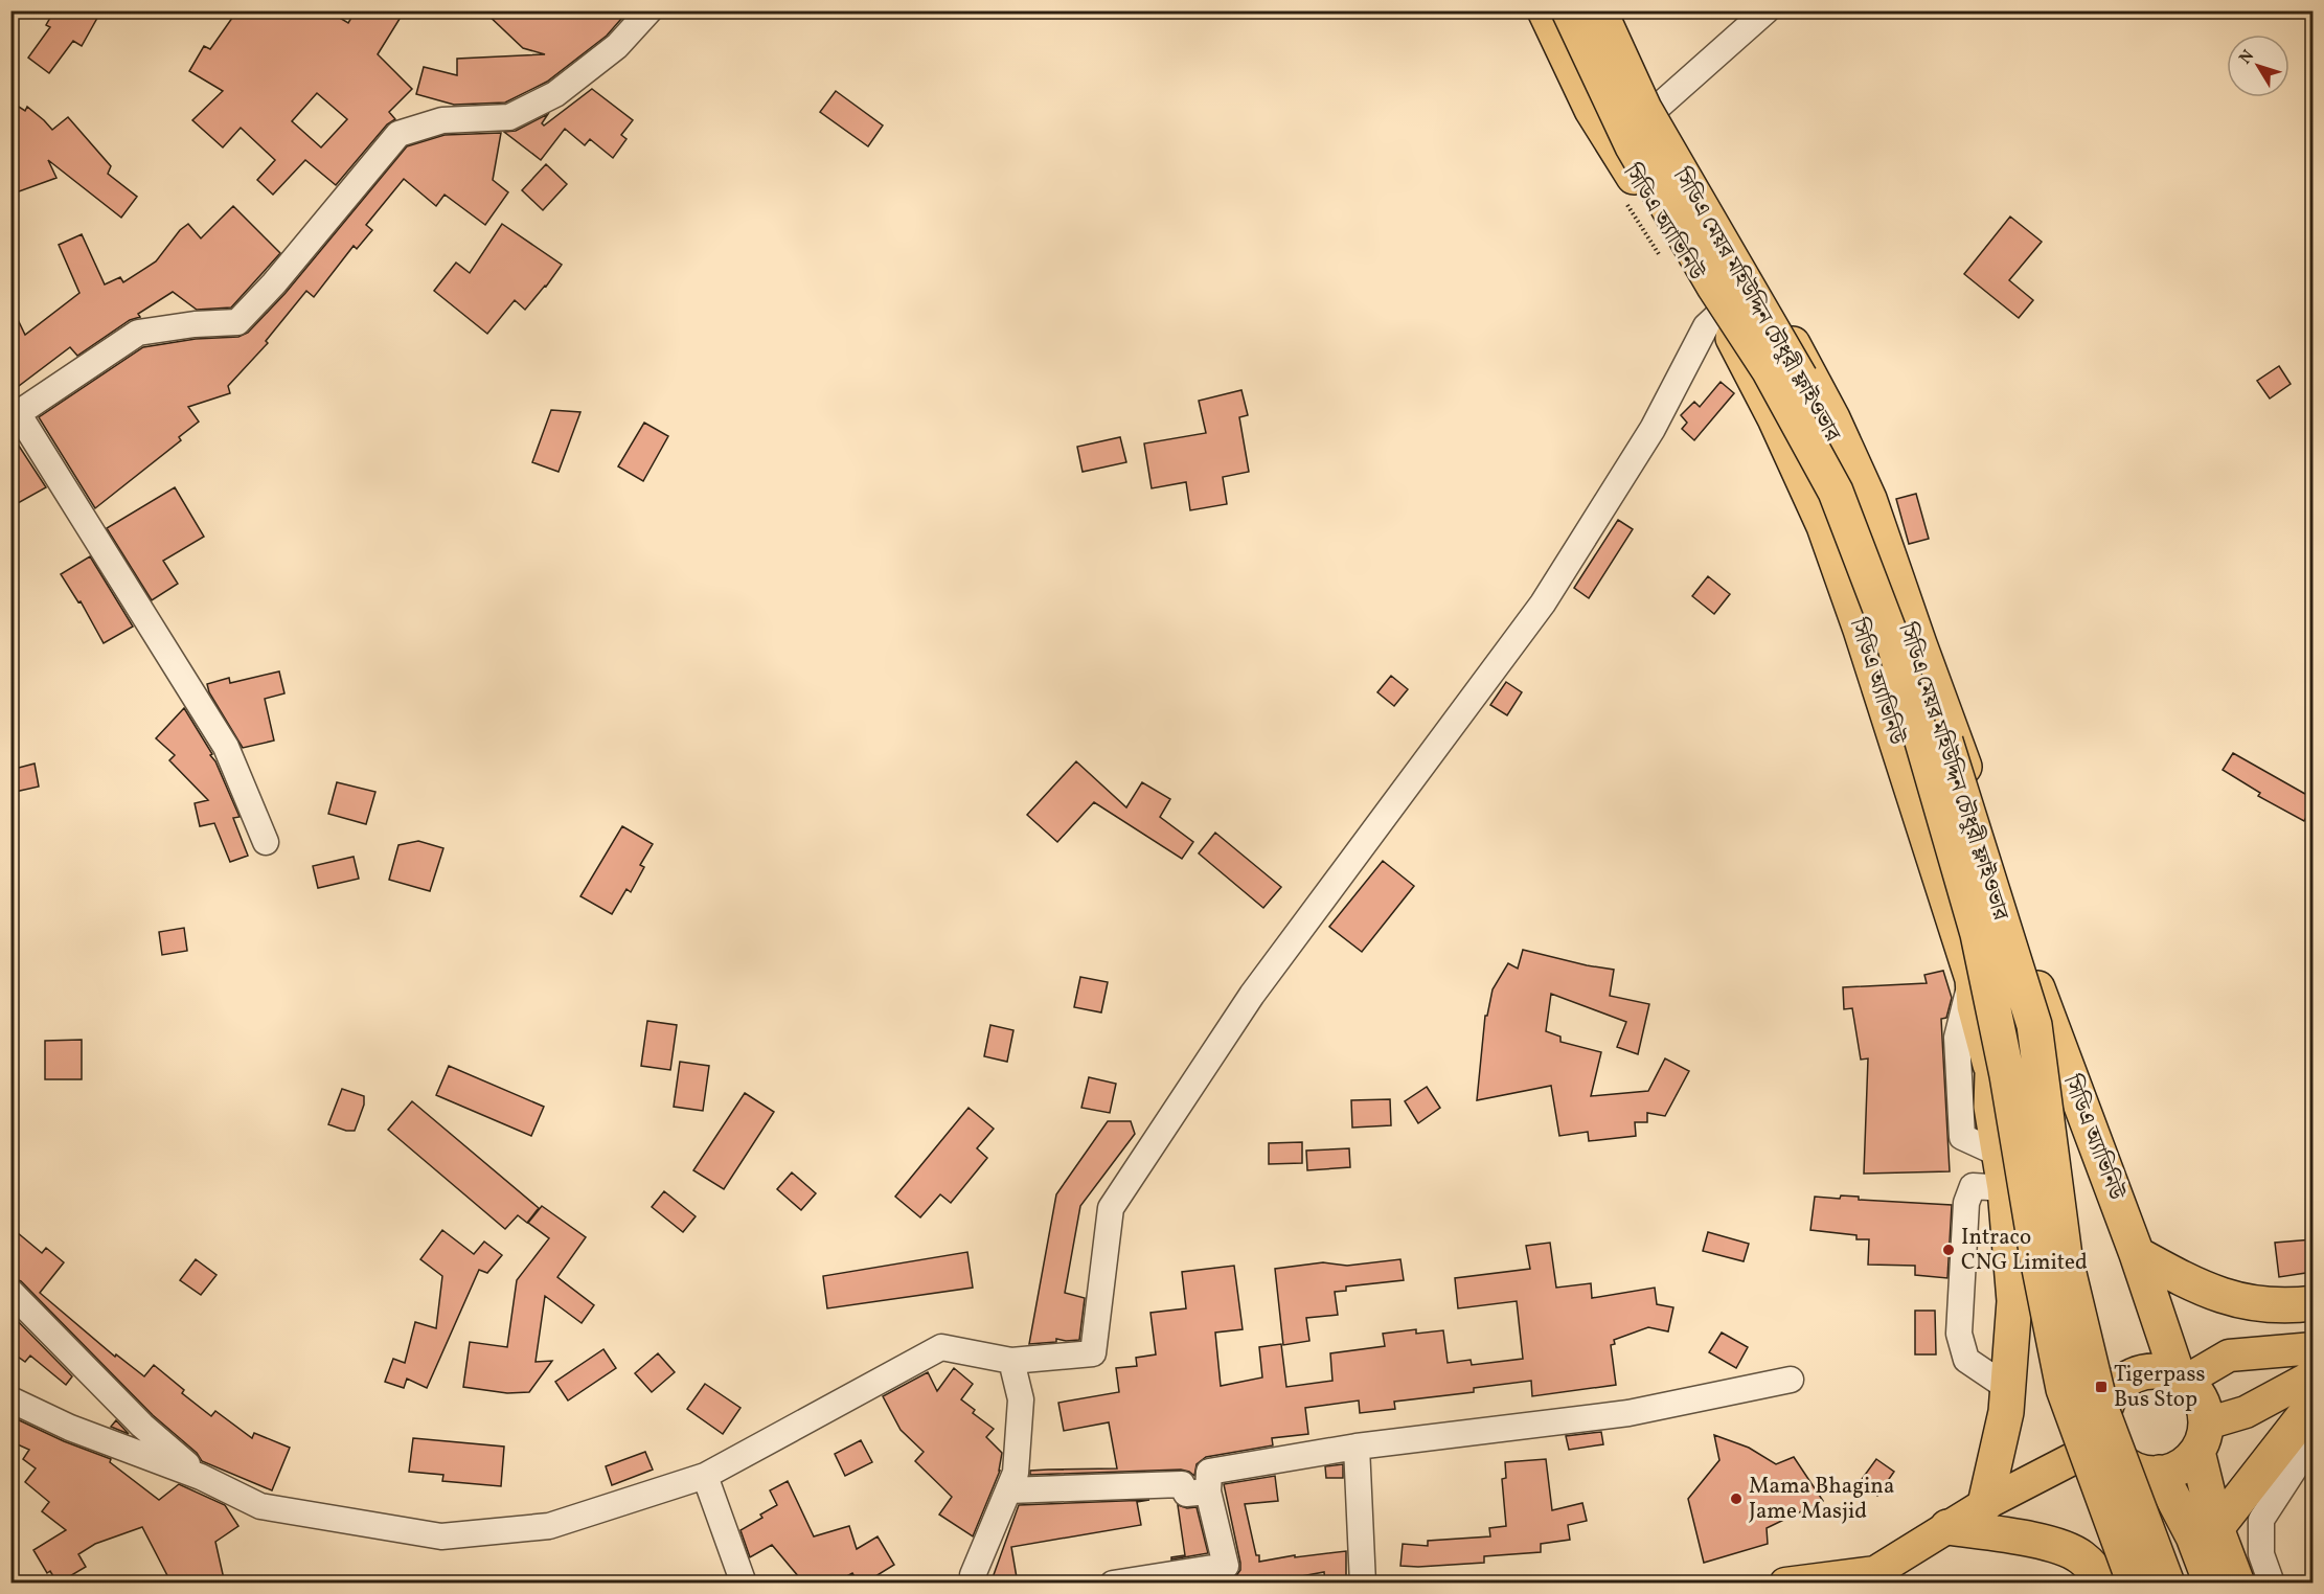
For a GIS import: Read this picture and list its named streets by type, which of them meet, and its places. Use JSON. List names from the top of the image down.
{
  "streets": {
    "highway": ["সিডিএ অ্যাভিনিউ", "সিডিএ মেয়র মহিউদ্দিন চৌধুরী ফ্লাইওভার"]
  },
  "places": {
    "other": ["Intraco CNG Limited", "Mama Bhagina Jame Masjid"],
    "transit": ["Tigerpass Bus Stop"]
  },
  "north": "top left"
}
